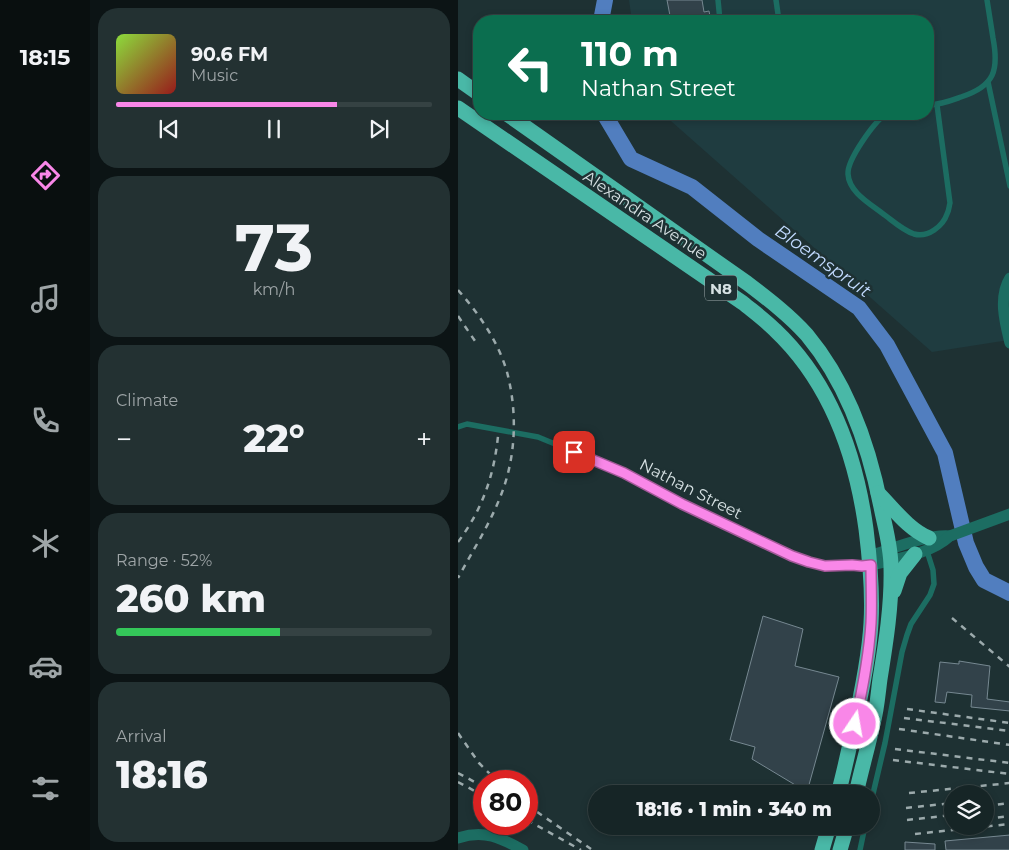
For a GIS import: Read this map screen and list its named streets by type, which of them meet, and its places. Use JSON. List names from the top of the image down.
{
  "streets": {
    "highway": ["Alexandra Avenue", "N8"],
    "street": ["Nathan Street"]
  },
  "crossings": [
    ["Alexandra Avenue", "Nathan Street"]
  ],
  "water": ["Bloemspruit"],
  "page": {
    "tabs": "18:15",
    "turn": ["110 m", "Nathan Street"],
    "song": ["90.6 FM", "Music"],
    "tile": [
      ["73", "km/h"],
      "Climate",
      ["Range · 52%", "260 km"],
      ["Arrival", "18:16"]
    ],
    "heat": ["−", "22°", "+"],
    "limit": "80",
    "trip": "18:16 · 1 min · 340 m"
  }
}
